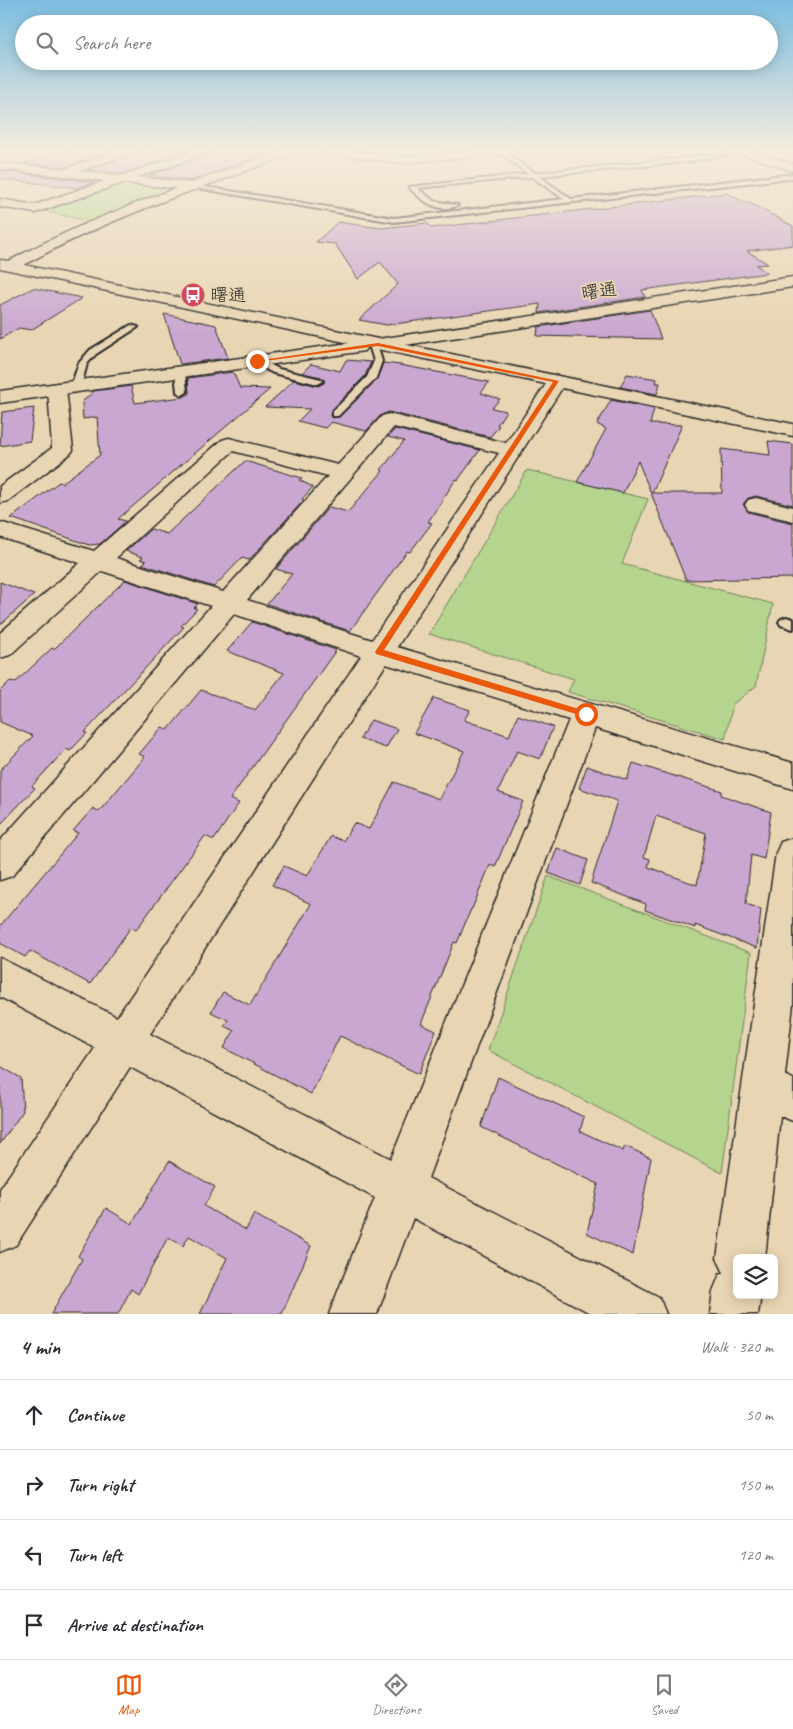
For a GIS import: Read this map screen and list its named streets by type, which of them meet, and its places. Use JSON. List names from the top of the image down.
{
  "streets": {
    "street": ["曙通"]
  },
  "places": {
    "bus stop": ["曙通"]
  },
  "page": {
    "search": "Search here",
    "heading": ["4 min", "Walk · 320 m"],
    "list": [
      ["Continue", "50 m"],
      ["Turn right", "150 m"],
      ["Turn left", "120 m"],
      "Arrive at destination"
    ],
    "nav": ["Map", "Directions", "Saved"]
  }
}
